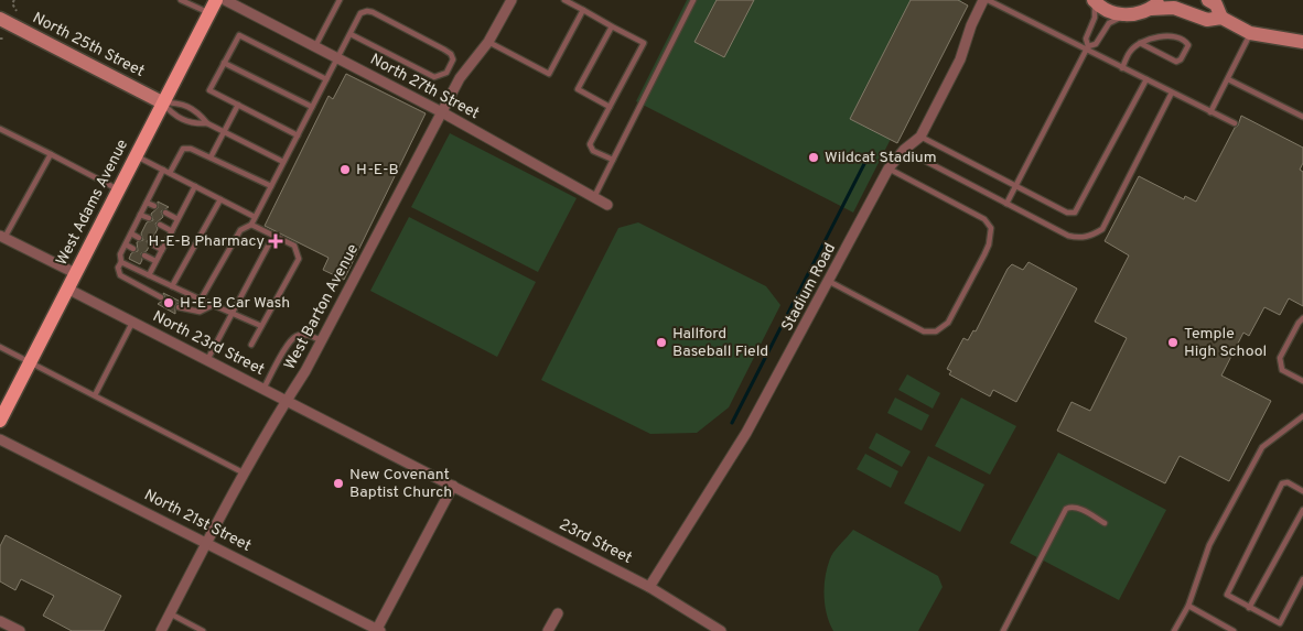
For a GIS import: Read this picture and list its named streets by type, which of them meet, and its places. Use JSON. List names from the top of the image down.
{
  "streets": {
    "main road": ["West Adams Avenue"],
    "street": [
      "North 25th Street",
      "North 27th Street",
      "Stadium Road",
      "West Barton Avenue",
      "North 23rd Street",
      "North 21st Street",
      "23rd Street"
    ]
  },
  "crossings": [
    ["North 25th Street", "West Adams Avenue"],
    ["North 27th Street", "West Barton Avenue"],
    ["West Adams Avenue", "North 23rd Street"],
    ["Stadium Road", "23rd Street"],
    ["West Barton Avenue", "North 23rd Street"],
    ["West Barton Avenue", "North 21st Street"],
    ["North 23rd Street", "23rd Street"]
  ],
  "places": {
    "other": [
      "Wildcat Stadium",
      "H-E-B",
      "H-E-B Car Wash",
      "Hallford Baseball Field",
      "Temple High School",
      "New Covenant Baptist Church"
    ],
    "health": ["H-E-B Pharmacy"]
  }
}
